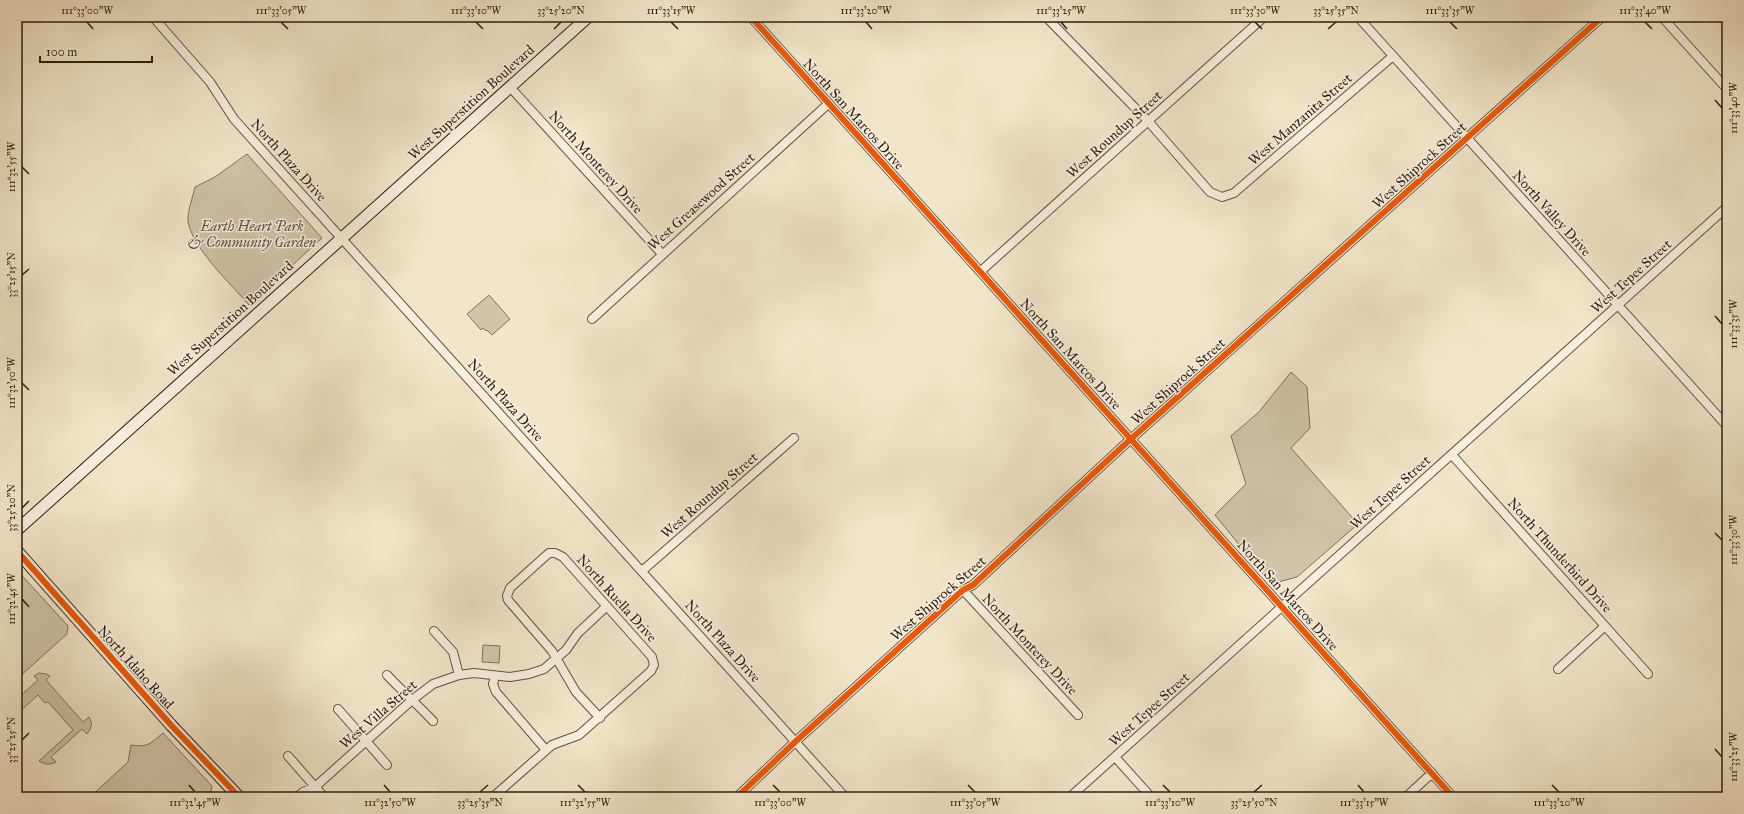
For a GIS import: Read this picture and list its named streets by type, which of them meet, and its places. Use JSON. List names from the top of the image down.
{
  "streets": {
    "main road": ["West Superstition Boulevard", "North Idaho Road"],
    "street": [
      "North San Marcos Drive",
      "West Manzanita Street",
      "West Roundup Street",
      "North Plaza Drive",
      "North Monterey Drive",
      "West Shiprock Street",
      "West Greasewood Street",
      "North Valley Drive",
      "West Tepee Street",
      "North Thunderbird Drive",
      "North Ruella Drive",
      "West Villa Street"
    ]
  },
  "crossings": [
    ["West Superstition Boulevard", "North Plaza Drive"],
    ["West Superstition Boulevard", "North Monterey Drive"],
    ["North San Marcos Drive", "West Roundup Street"],
    ["North San Marcos Drive", "West Shiprock Street"],
    ["North San Marcos Drive", "West Greasewood Street"],
    ["North San Marcos Drive", "West Tepee Street"],
    ["West Manzanita Street", "West Roundup Street"],
    ["West Manzanita Street", "North Valley Drive"],
    ["West Roundup Street", "North Plaza Drive"],
    ["North Plaza Drive", "West Shiprock Street"],
    ["North Monterey Drive", "West Shiprock Street"],
    ["North Monterey Drive", "West Greasewood Street"],
    ["West Shiprock Street", "North Valley Drive"],
    ["North Valley Drive", "West Tepee Street"],
    ["West Tepee Street", "North Thunderbird Drive"],
    ["North Ruella Drive", "West Villa Street"]
  ],
  "parks": ["Earth Heart Park & Community Garden"],
  "scale_bar": "100 m",
  "coordinates": [
    "111°33'00\"W",
    "111°33'05\"W",
    "111°33'10\"W",
    "33°25'20\"N",
    "111°33'15\"W",
    "111°33'20\"W",
    "111°33'25\"W",
    "111°33'30\"W",
    "33°25'35\"N",
    "111°33'35\"W",
    "111°33'40\"W",
    "111°32'55\"W",
    "33°25'15\"N",
    "111°32'50\"W",
    "111°32'45\"W",
    "33°25'25\"N",
    "33°25'50\"N"
  ]
}
